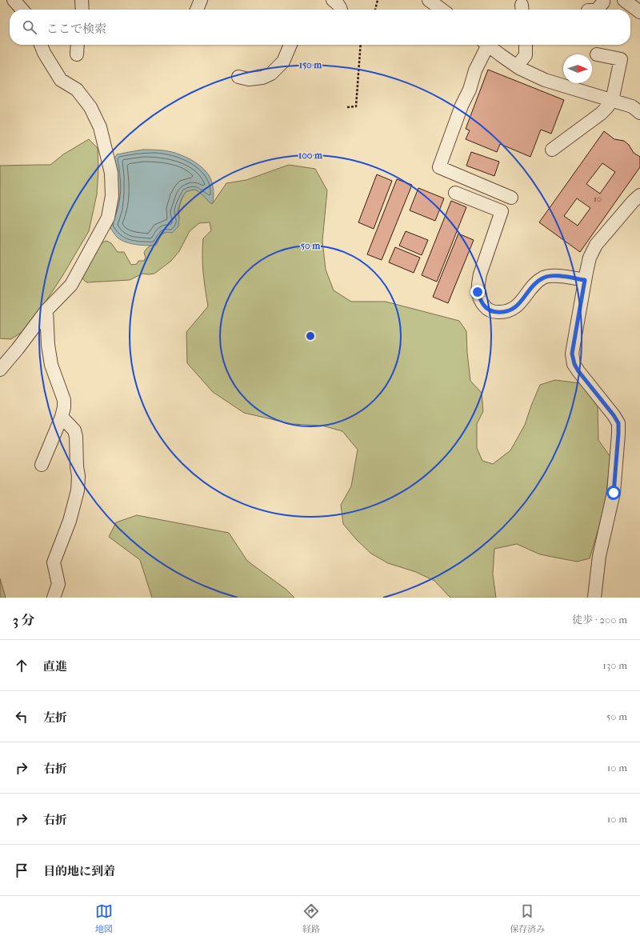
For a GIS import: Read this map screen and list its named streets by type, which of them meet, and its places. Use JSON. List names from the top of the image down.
{
  "house_numbers": ["10"],
  "north": "right",
  "page": {
    "search": "ここで検索",
    "heading": ["3 分", "徒歩 · 200 m"],
    "list": [
      ["直進", "130 m"],
      ["左折", "50 m"],
      ["右折", "10 m"],
      ["右折", "10 m"],
      "目的地に到着"
    ],
    "nav": ["地図", "経路", "保存済み"]
  },
  "rings": ["150 m", "100 m", "50 m"]
}
